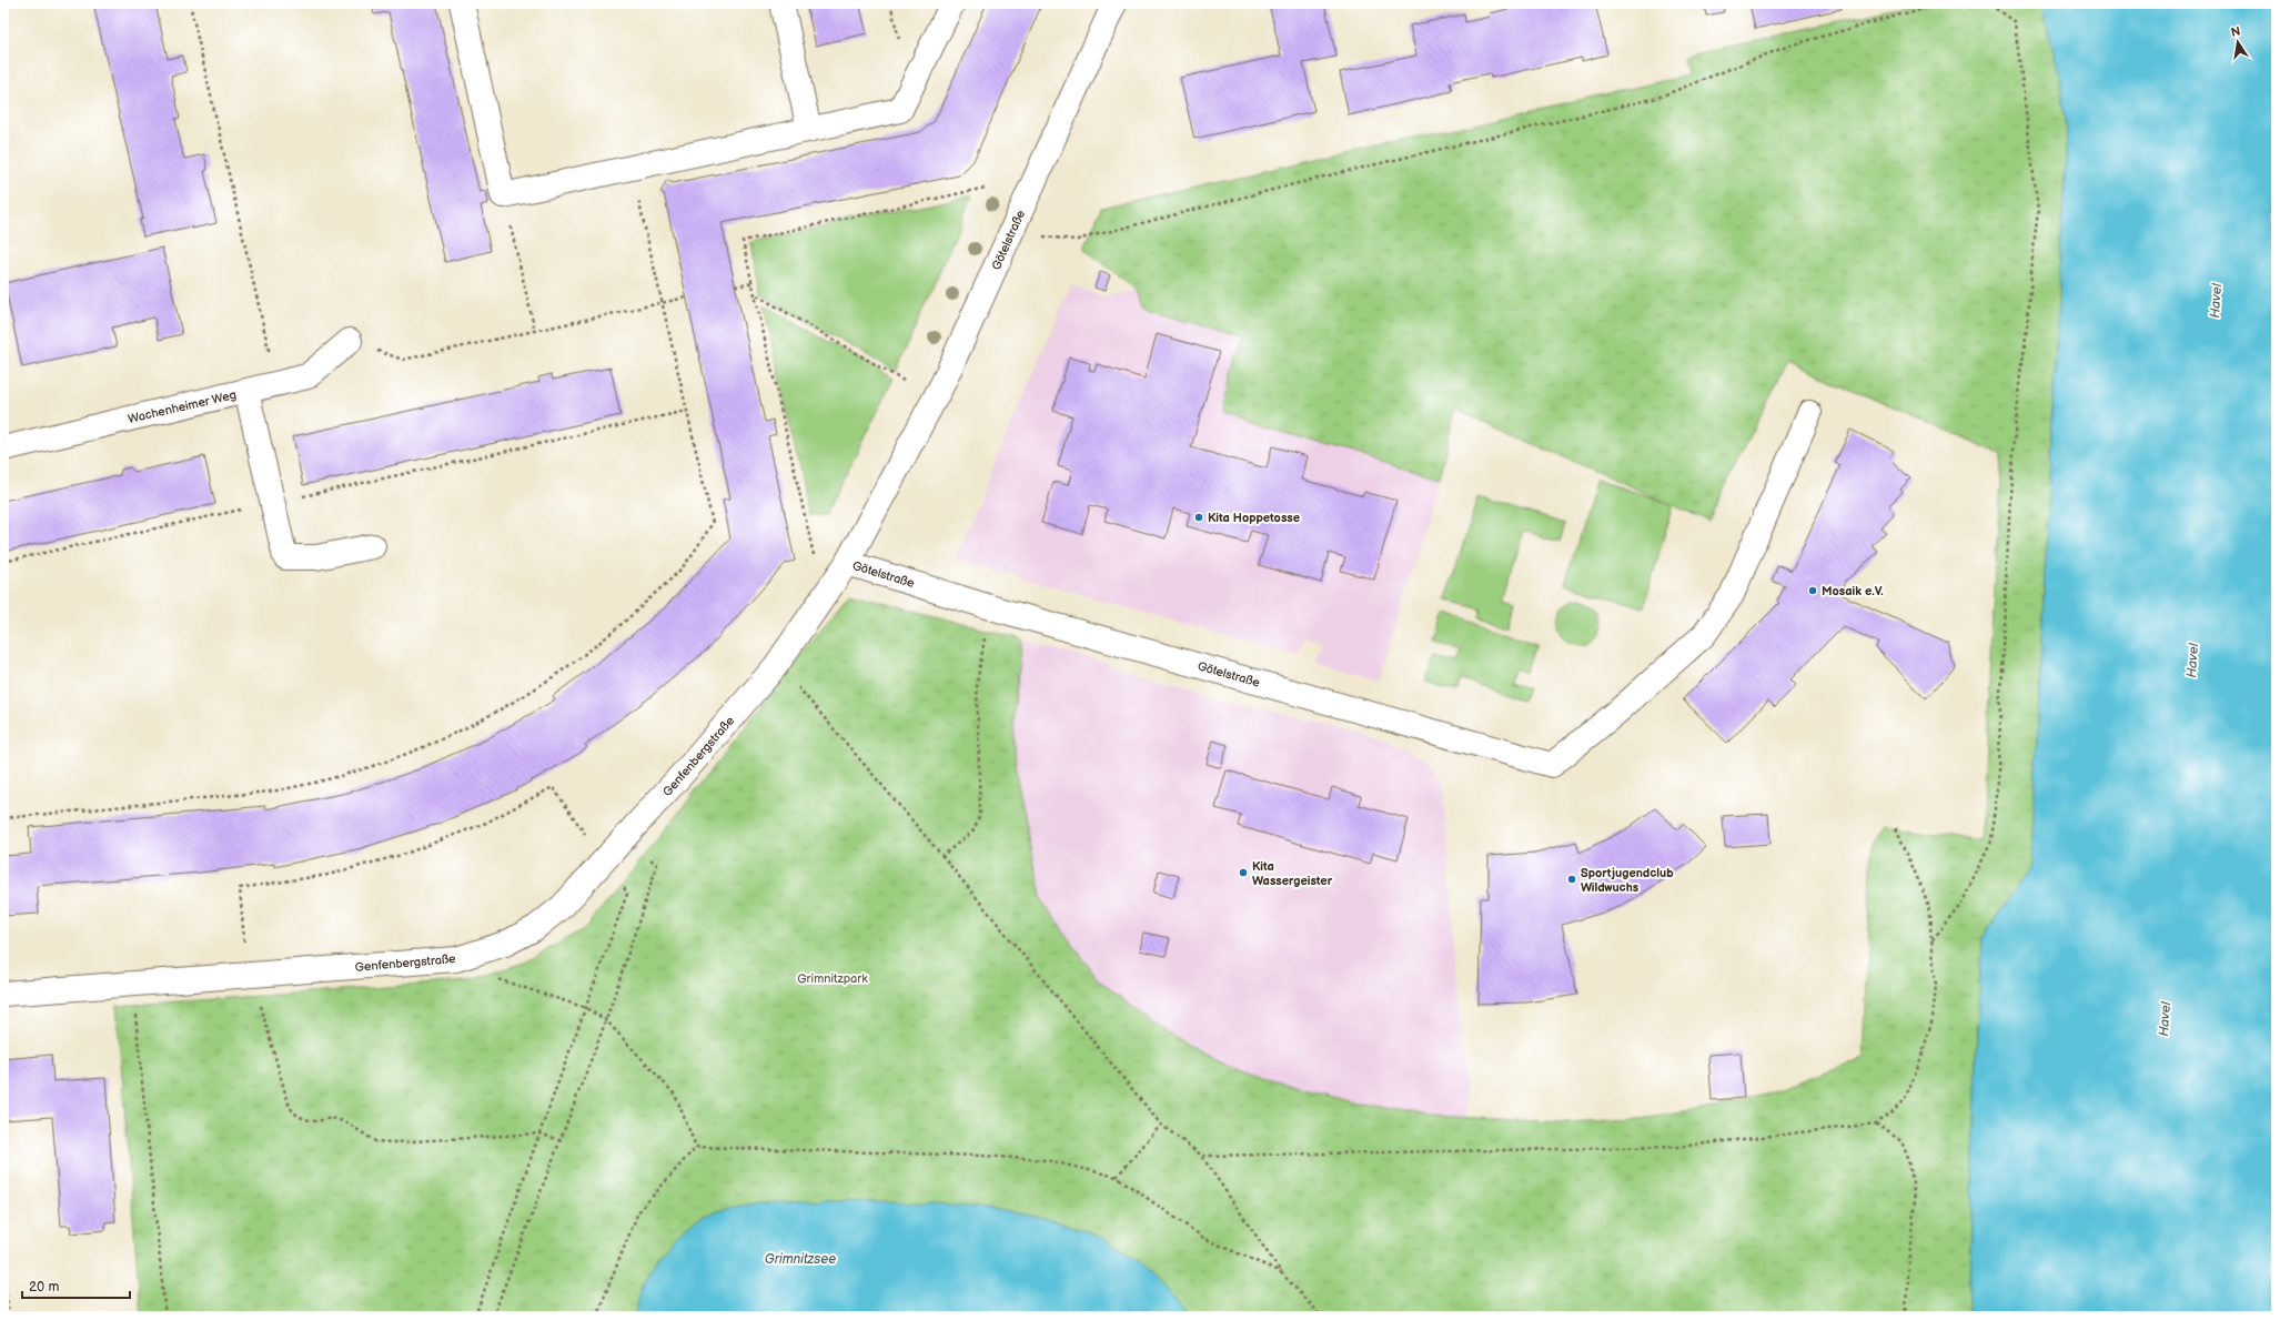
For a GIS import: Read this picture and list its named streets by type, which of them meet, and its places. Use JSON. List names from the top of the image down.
{
  "streets": {
    "street": ["Götelstraße", "Wachenheimer Weg", "Genfenbergstraße"]
  },
  "crossings": [
    ["Götelstraße", "Genfenbergstraße"]
  ],
  "water": ["Havel", "Grimnitzsee"],
  "parks": ["Grimnitzpark"],
  "places": [
    "Kita Hoppetosse",
    "Mosaik e.V.",
    "Kita Wassergeister",
    "Sportjugendclub Wildwuchs"
  ],
  "scale_bar": "20 m",
  "north": "top"
}
